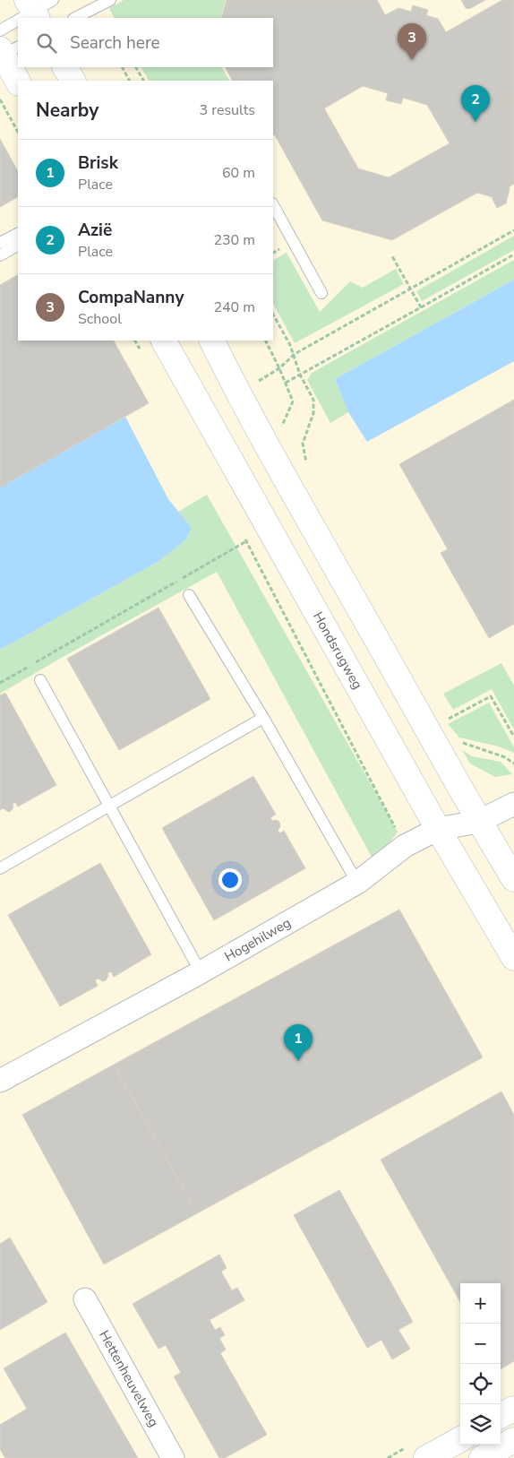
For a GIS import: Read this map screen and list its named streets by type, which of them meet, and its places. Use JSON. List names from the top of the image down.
{
  "streets": {
    "street": ["Hondsrugweg", "Hogehilweg", "Hettenheuvelweg"]
  },
  "crossings": [
    ["Hondsrugweg", "Hogehilweg"]
  ],
  "page": {
    "search": "Search here",
    "pins": ["3", "2", "1"],
    "heading": ["Nearby", "3 results"],
    "list": [
      {
        "mark": "1",
        "name": "Brisk",
        "note": "Place",
        "value": "60 m"
      },
      {
        "mark": "2",
        "name": "Azië",
        "note": "Place",
        "value": "230 m"
      },
      {
        "mark": "3",
        "name": "CompaNanny",
        "note": "School",
        "value": "240 m"
      }
    ],
    "map_buttons": ["+", "−"]
  }
}
